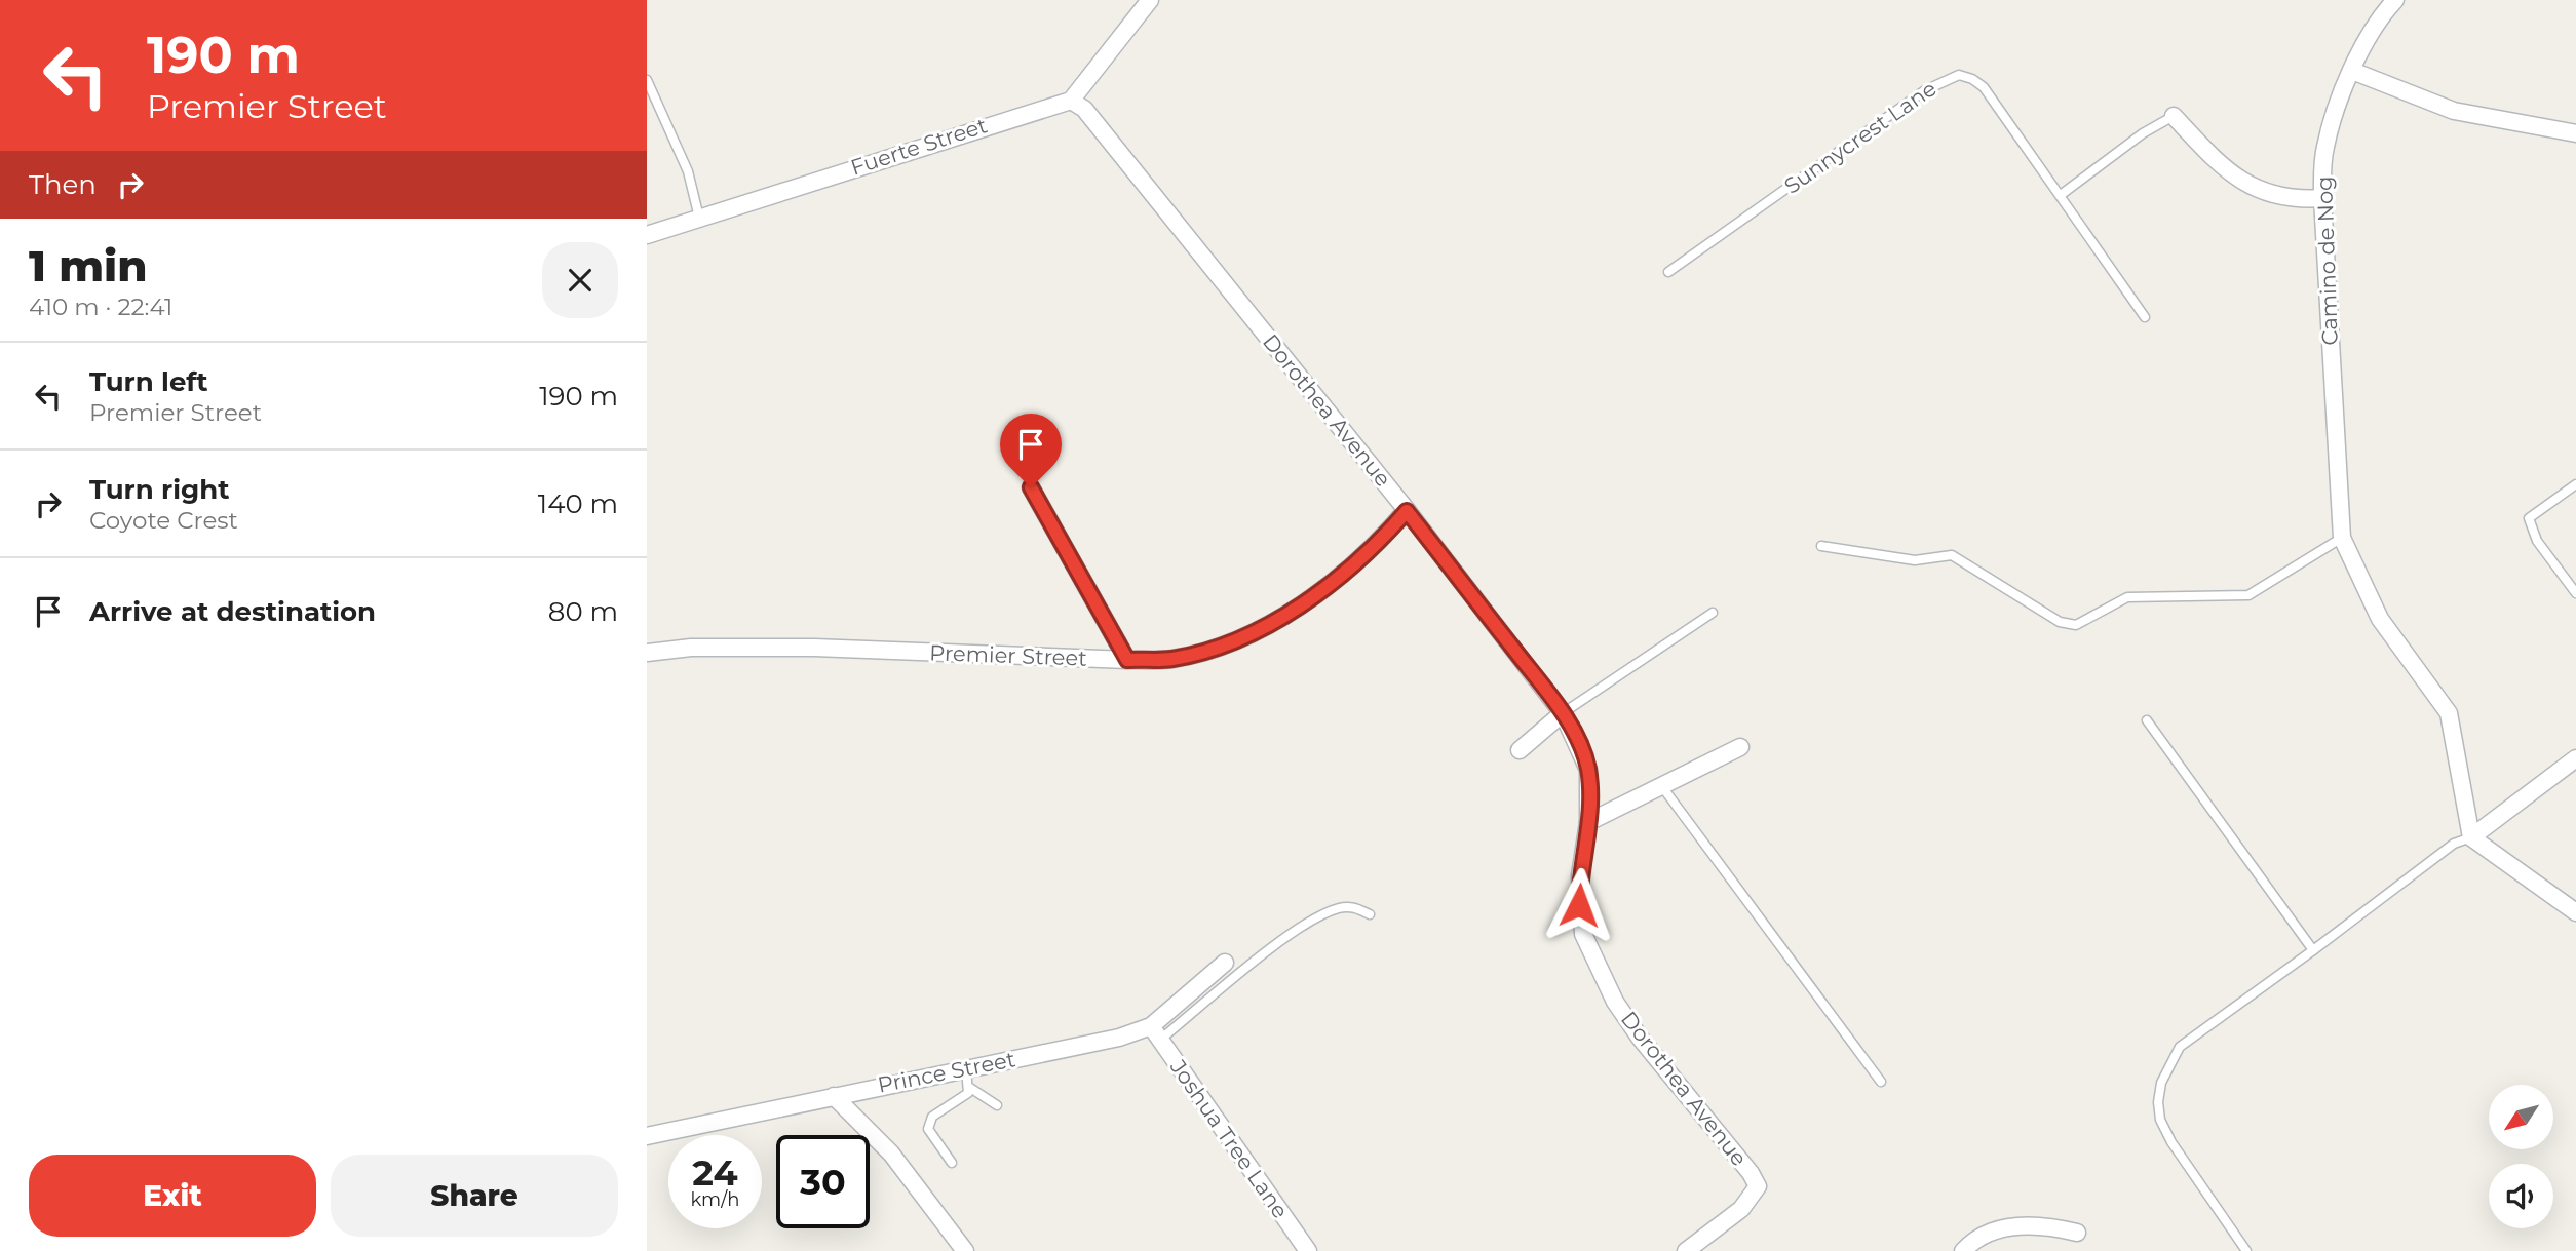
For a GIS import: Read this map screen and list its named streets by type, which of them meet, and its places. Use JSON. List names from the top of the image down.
{
  "streets": {
    "street": [
      "Fuerte Street",
      "Camino de Nog",
      "Dorothea Avenue",
      "Premier Street",
      "Prince Street",
      "Joshua Tree Lane"
    ],
    "lane": ["Sunnycrest Lane"]
  },
  "crossings": [
    ["Fuerte Street", "Dorothea Avenue"],
    ["Dorothea Avenue", "Premier Street"],
    ["Prince Street", "Joshua Tree Lane"]
  ],
  "north": "bottom left",
  "page": {
    "turn": ["190 m", "Premier Street"],
    "then": "Then",
    "heading": ["1 min", "410 m · 22:41"],
    "list": [
      {
        "name": "Turn left",
        "note": "Premier Street",
        "value": "190 m"
      },
      {
        "name": "Turn right",
        "note": "Coyote Crest",
        "value": "140 m"
      },
      {
        "name": "Arrive at destination",
        "value": "80 m"
      }
    ],
    "speed": "24 km/h",
    "limit": "30",
    "buttons": ["Exit", "Share"]
  }
}
